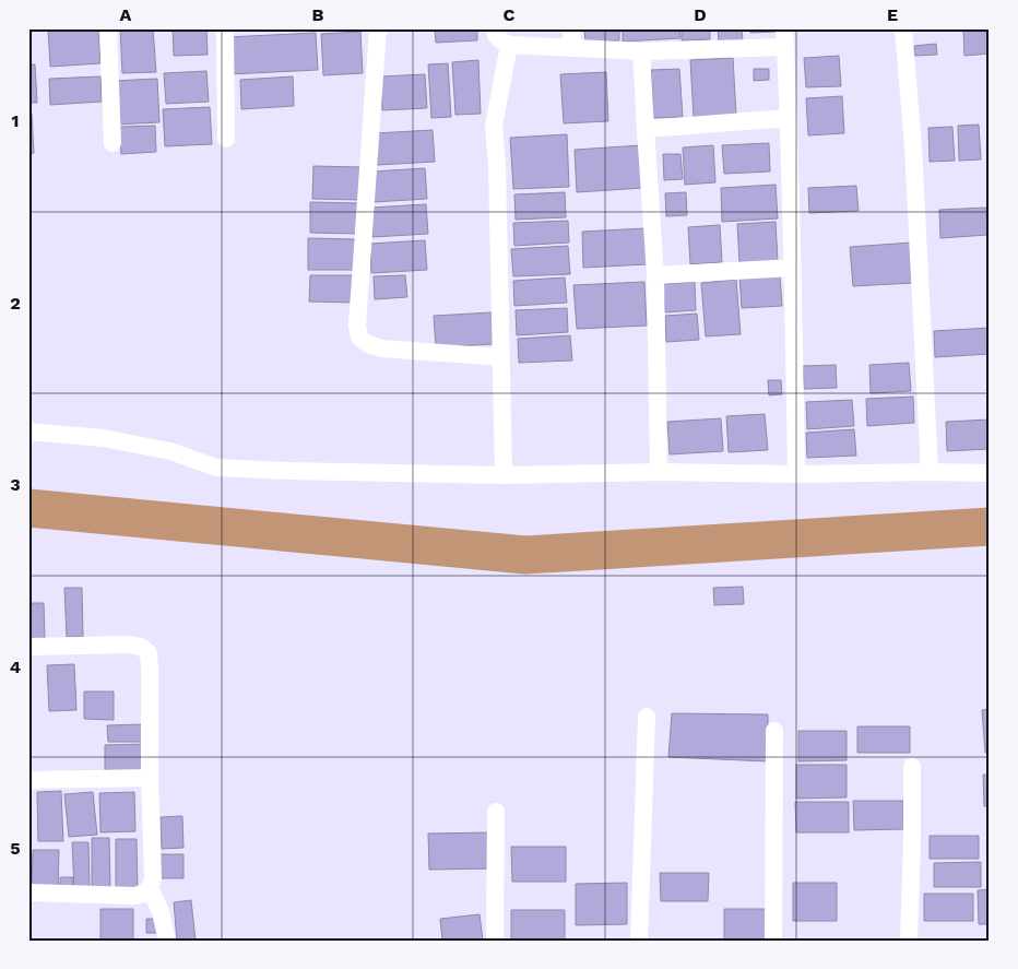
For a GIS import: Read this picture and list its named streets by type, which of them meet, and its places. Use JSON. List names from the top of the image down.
{
  "grid": {
    "columns": [
      "A",
      "B",
      "C",
      "D",
      "E"
    ],
    "rows": [
      "1",
      "2",
      "3",
      "4",
      "5"
    ]
  }
}
